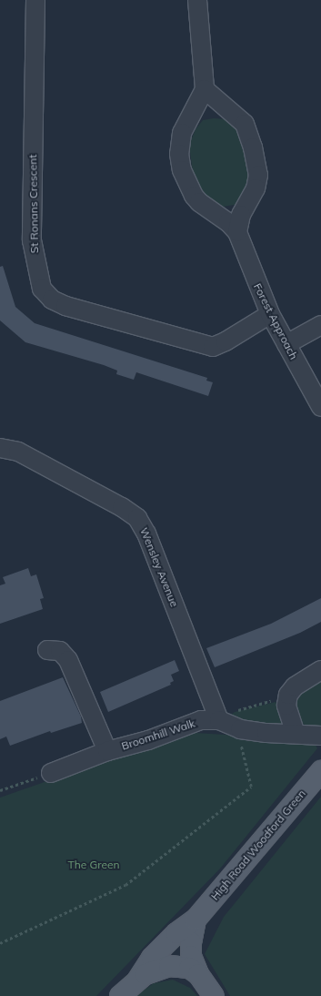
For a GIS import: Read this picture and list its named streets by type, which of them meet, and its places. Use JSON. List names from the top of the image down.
{
  "streets": {
    "main road": ["High Road Woodford Green"],
    "street": [
      "St Ronans Crescent",
      "Forest Approach",
      "Wensley Avenue",
      "Broomhill Walk"
    ]
  },
  "crossings": [
    ["St Ronans Crescent", "Forest Approach"],
    ["Wensley Avenue", "Broomhill Walk"]
  ],
  "parks": ["The Green"]
}
